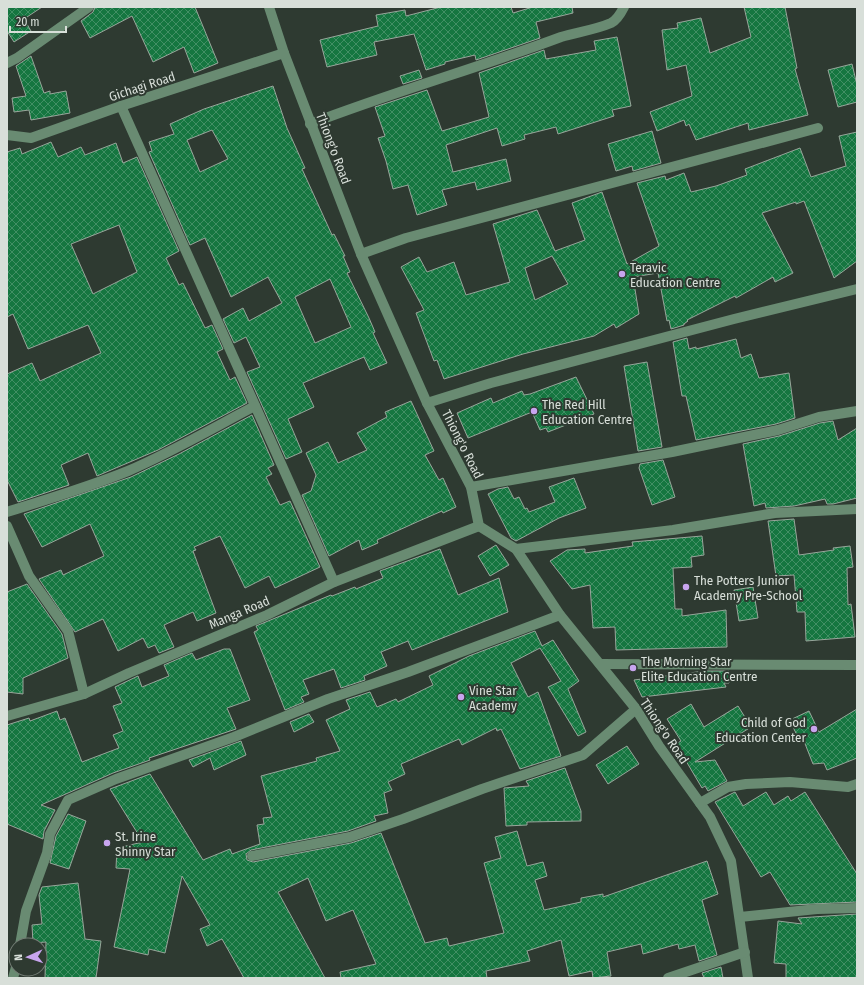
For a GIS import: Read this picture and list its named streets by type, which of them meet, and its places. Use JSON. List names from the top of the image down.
{
  "streets": {
    "street": ["Gichagi Road", "Thiong'o Road", "Manga Road"]
  },
  "crossings": [
    ["Gichagi Road", "Thiong'o Road"],
    ["Thiong'o Road", "Manga Road"]
  ],
  "places": [
    "Teravic Education Centre",
    "The Red Hill Education Centre",
    "The Potters Junior Academy Pre-School",
    "The Morning Star Elite Education Centre",
    "Vine Star Academy",
    "Child of God Education Center",
    "St. Irine Shinny Star"
  ],
  "scale_bar": "20 m",
  "north": "left"
}
